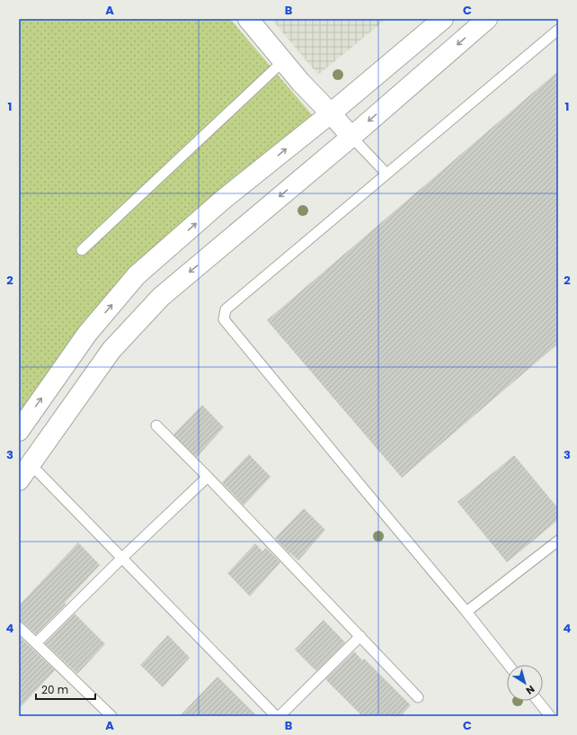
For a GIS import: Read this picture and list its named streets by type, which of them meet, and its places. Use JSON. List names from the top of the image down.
{
  "scale_bar": "20 m",
  "north": "bottom right",
  "grid": {
    "columns": ["A", "B", "C"],
    "rows": [
      "1",
      "2",
      "3",
      "4"
    ]
  }
}
